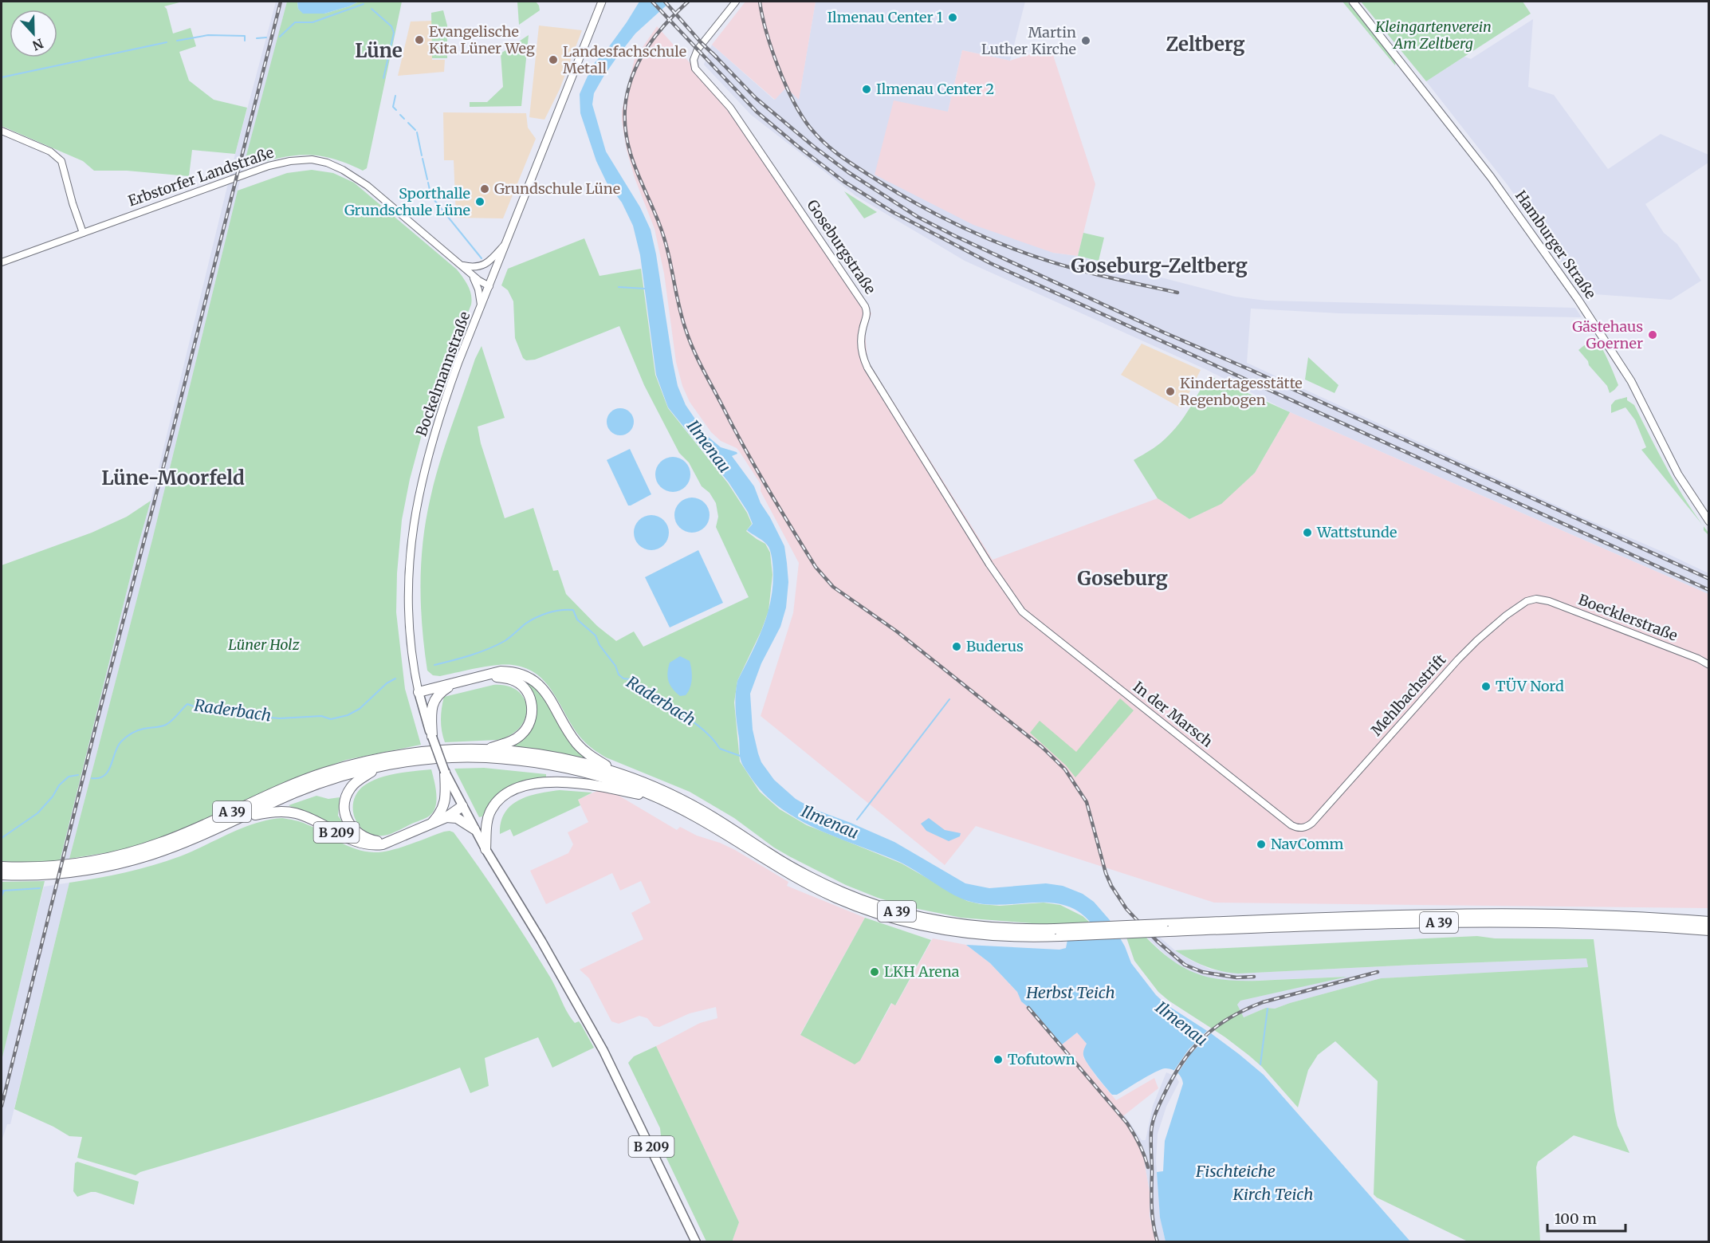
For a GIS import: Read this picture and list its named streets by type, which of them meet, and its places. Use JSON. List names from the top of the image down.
{
  "streets": {
    "highway": ["A 39", "B 209"],
    "main road": ["Hamburger Straße", "Bockelmannstraße"],
    "street": [
      "Erbstorfer Landstraße",
      "Goseburgstraße",
      "Boecklerstraße",
      "Mehlbachstrift",
      "In der Marsch"
    ]
  },
  "crossings": [
    ["Erbstorfer Landstraße", "Bockelmannstraße"],
    ["Goseburgstraße", "In der Marsch"],
    ["Bockelmannstraße", "B 209"],
    ["Boecklerstraße", "Mehlbachstrift"],
    ["Mehlbachstrift", "In der Marsch"],
    ["A 39", "B 209"]
  ],
  "districts": [
    "Zeltberg",
    "Lüne",
    "Goseburg-Zeltberg",
    "Lüne-Moorfeld",
    "Goseburg"
  ],
  "water": [
    "Ilmenau",
    "Raderbach",
    "Herbst Teich",
    "Fischteiche",
    "Kirch Teich"
  ],
  "parks": ["Kleingartenverein Am Zeltberg", "Lüner Holz"],
  "places": [
    "Ilmenau Center 1",
    "Evangelische Kita Lüner Weg",
    "Martin Luther Kirche",
    "Landesfachschule Metall",
    "Ilmenau Center 2",
    "Grundschule Lüne",
    "Sporthalle Grundschule Lüne",
    "Gästehaus Goerner",
    "Kindertagesstätte Regenbogen",
    "Wattstunde",
    "Buderus",
    "TÜV Nord",
    "NavComm",
    "LKH Arena",
    "Tofutown"
  ],
  "scale_bar": "100 m",
  "north": "bottom"
}
